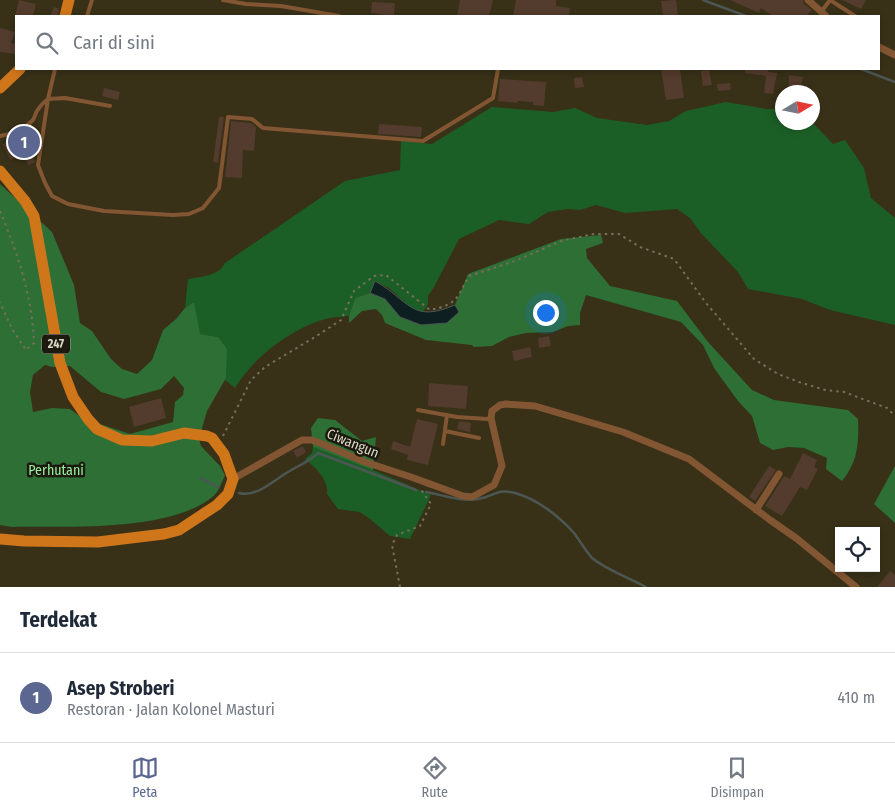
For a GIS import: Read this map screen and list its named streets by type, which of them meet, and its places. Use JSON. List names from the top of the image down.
{
  "streets": {
    "main road": ["247"],
    "street": ["Ciwangun"]
  },
  "parks": ["Perhutani"],
  "north": "right",
  "page": {
    "search": "Cari di sini",
    "pins": "1",
    "heading": "Terdekat",
    "list": [
      {
        "mark": "1",
        "name": "Asep Stroberi",
        "note": "Restoran · Jalan Kolonel Masturi",
        "value": "410 m"
      }
    ],
    "nav": ["Peta", "Rute", "Disimpan"]
  }
}
